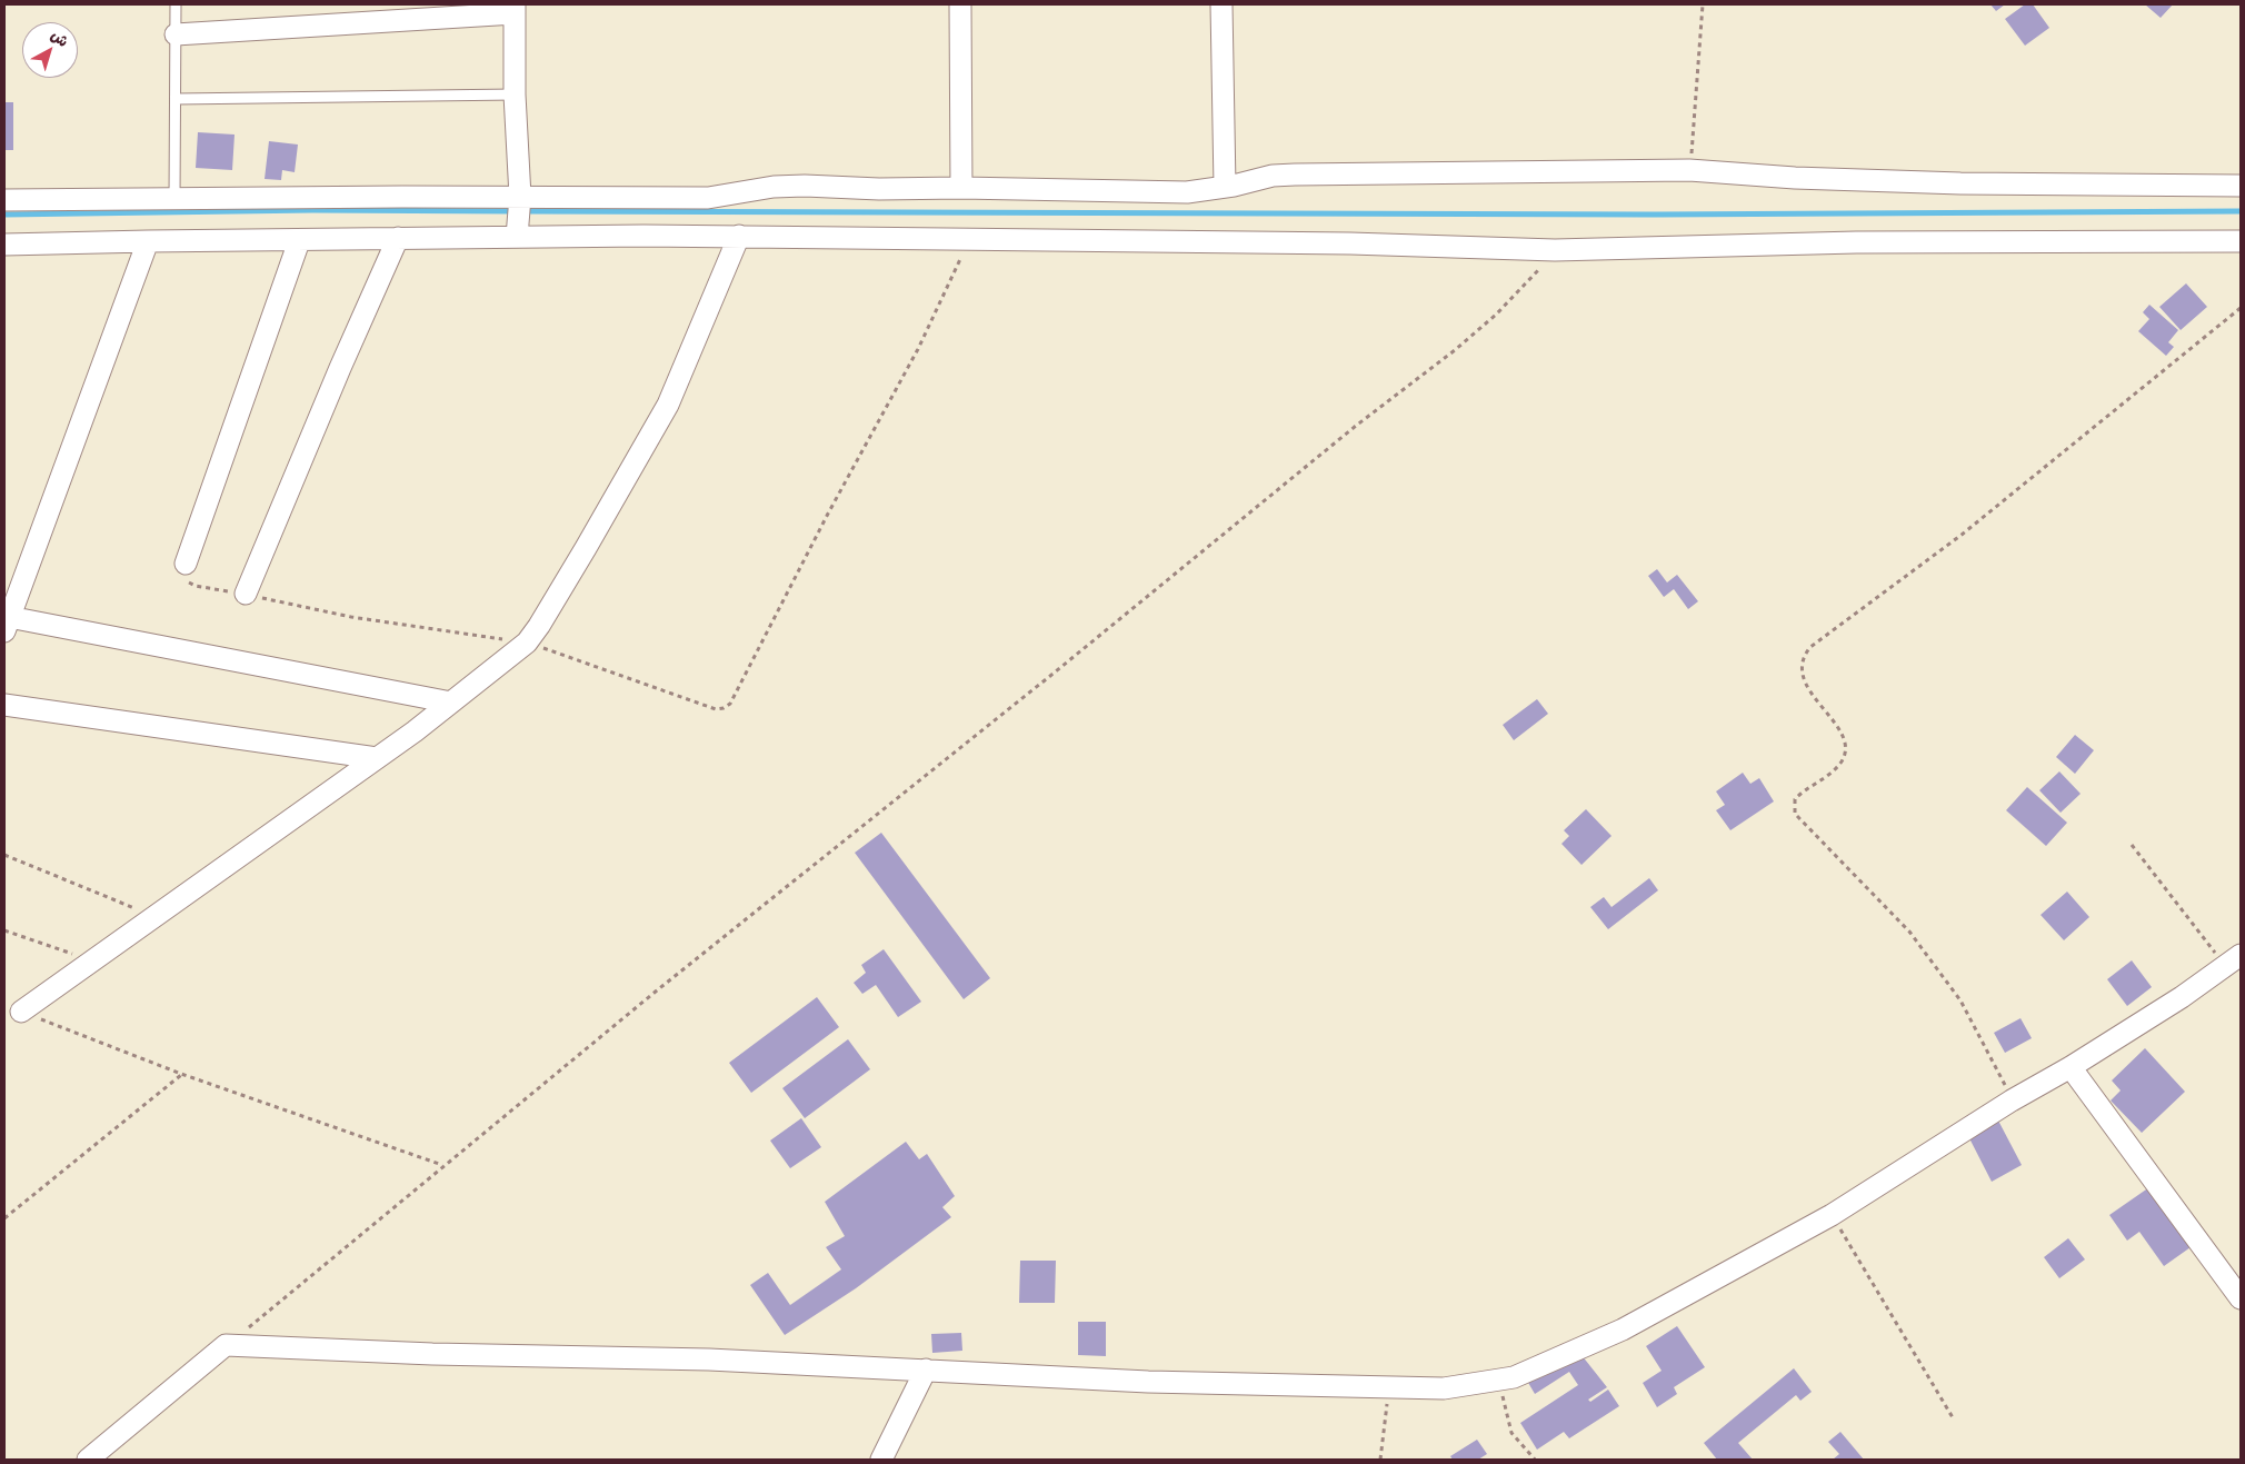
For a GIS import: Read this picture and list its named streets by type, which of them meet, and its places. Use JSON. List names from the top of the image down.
{
  "north": "top right"
}
